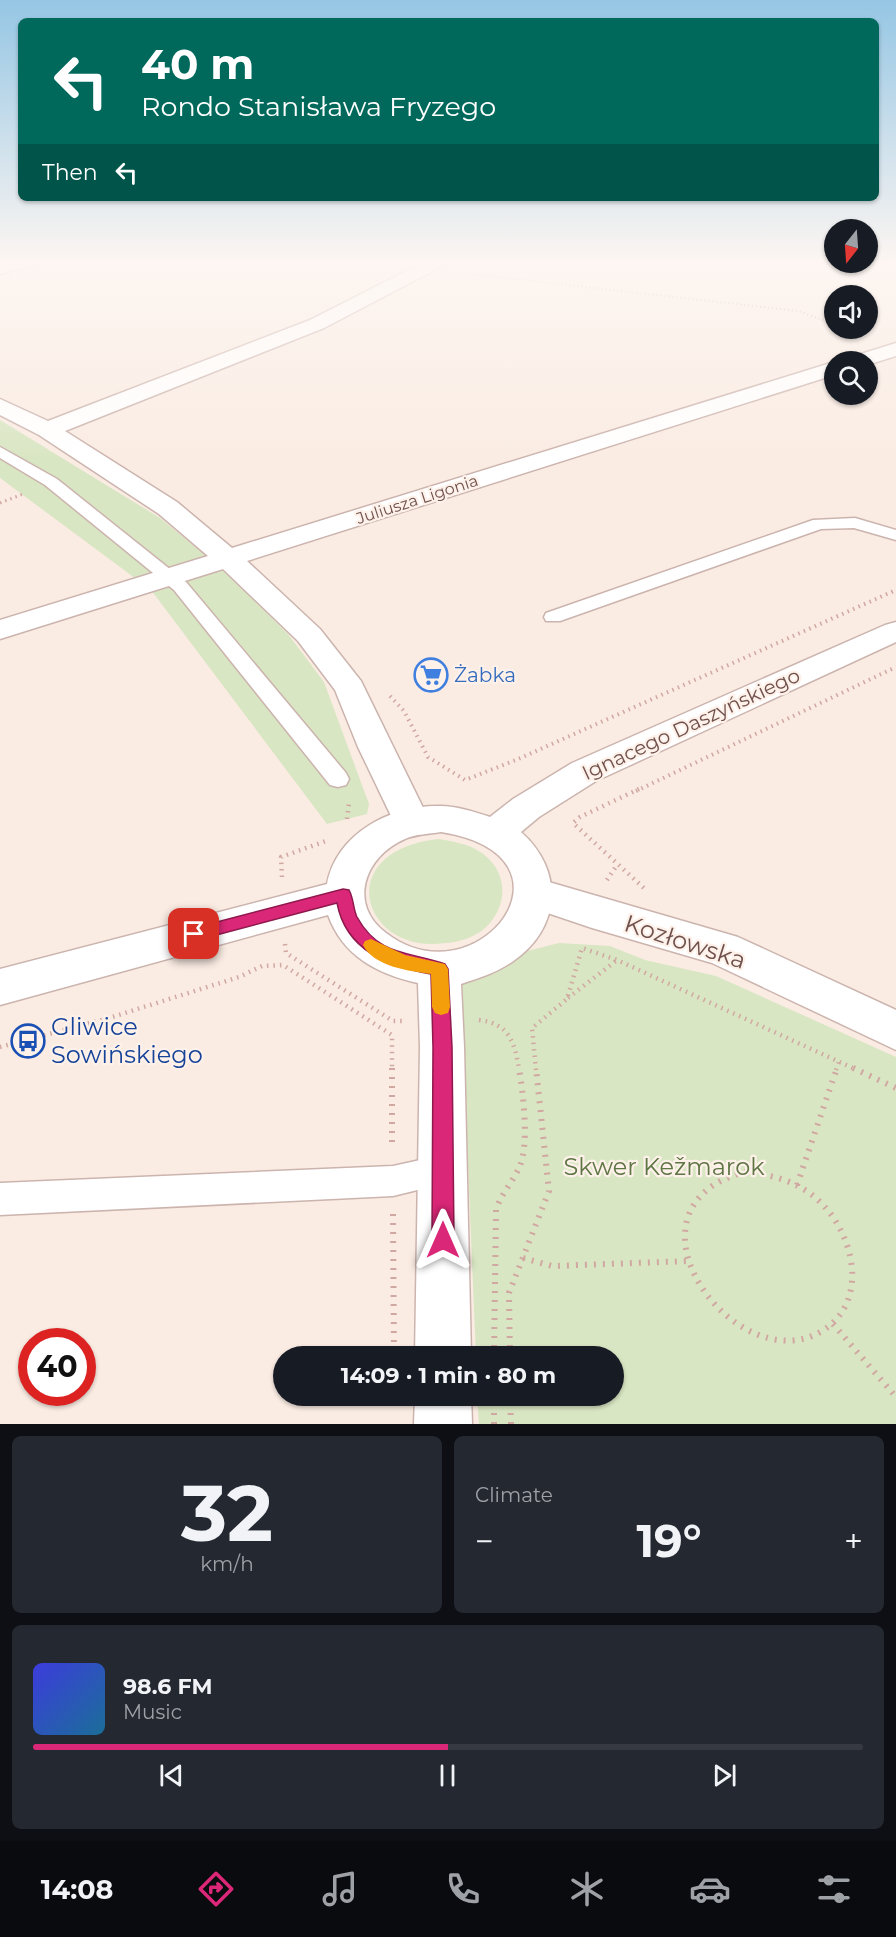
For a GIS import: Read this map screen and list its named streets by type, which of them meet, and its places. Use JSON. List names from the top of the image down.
{
  "streets": {
    "street": ["Juliusza Ligonia", "Ignacego Daszyńskiego", "Kozłowska"]
  },
  "crossings": [
    ["Ignacego Daszyńskiego", "Kozłowska"]
  ],
  "parks": ["Skwer Kežmarok"],
  "places": {
    "supermarket": ["Żabka"],
    "bus stop": ["Gliwice Sowińskiego"]
  },
  "north": "bottom",
  "page": {
    "turn": ["40 m", "Rondo Stanisława Fryzego"],
    "then": "Then",
    "limit": "40",
    "trip": "14:09 · 1 min · 80 m",
    "tile": [
      ["32", "km/h"],
      "Climate"
    ],
    "heat": ["−", "19°", "+"],
    "song": ["98.6 FM", "Music"],
    "tabs": "14:08"
  }
}
